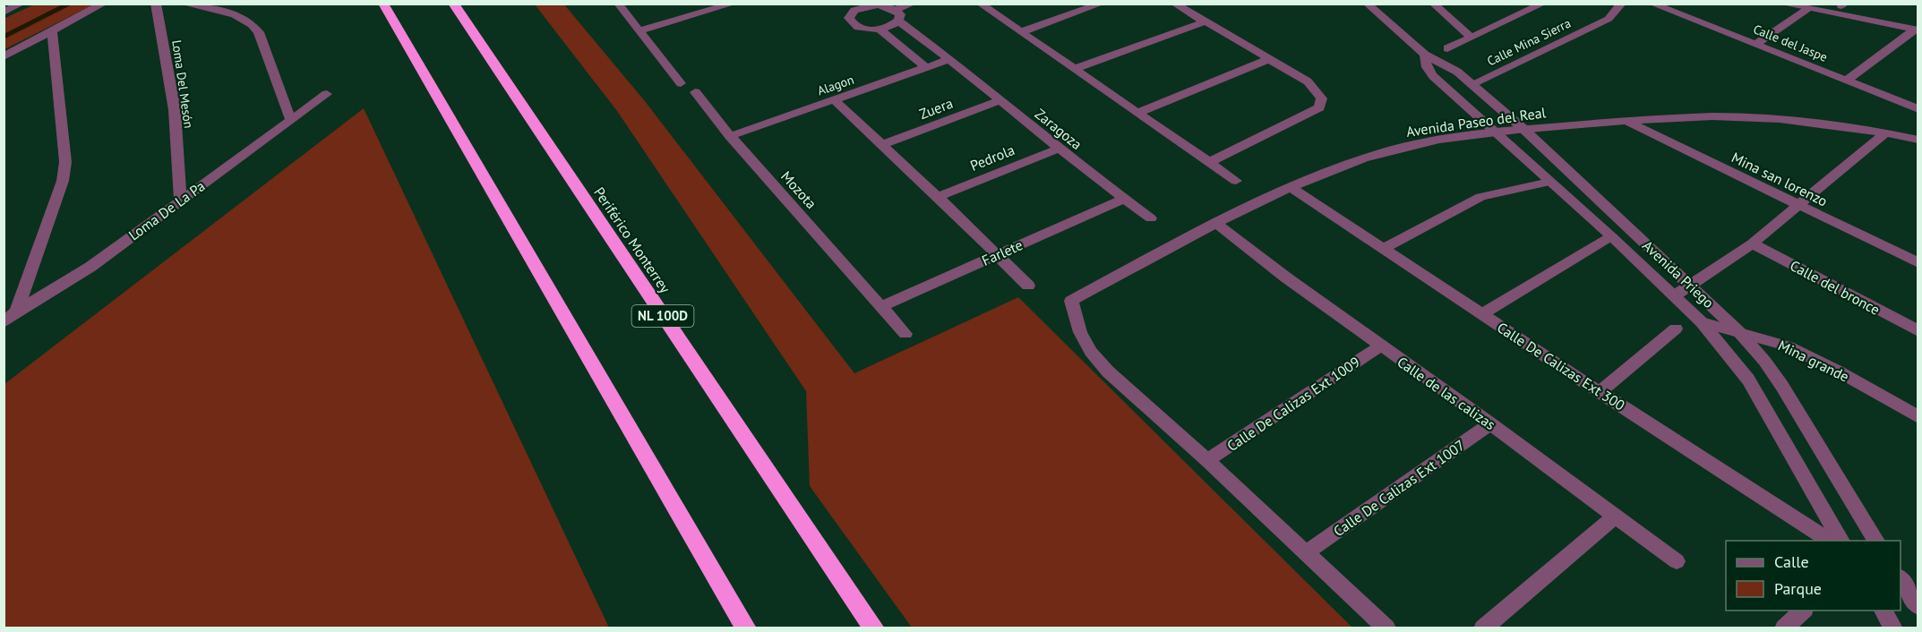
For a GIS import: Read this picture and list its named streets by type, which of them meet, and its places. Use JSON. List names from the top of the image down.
{
  "streets": {
    "highway": ["Periférico Monterrey", "NL 100D"],
    "street": [
      "Calle Mina Sierra",
      "Calle del Jaspe",
      "Loma Del Mesón",
      "Alagon",
      "Zuera",
      "Avenida Paseo del Real",
      "Zaragoza",
      "Pedrola",
      "Mina san lorenzo",
      "Mozota",
      "Loma De La Pa",
      "Farlete",
      "Avenida Priego",
      "Calle del bronce",
      "Mina grande",
      "Calle De Calizas Ext 300",
      "Calle de las calizas",
      "Calle De Calizas Ext 1009",
      "Calle De Calizas Ext 1007"
    ]
  },
  "crossings": [
    ["Calle Mina Sierra", "Avenida Priego"],
    ["Loma Del Mesón", "Loma De La Pa"],
    ["Alagon", "Zaragoza"],
    ["Alagon", "Mozota"],
    ["Zuera", "Zaragoza"],
    ["Avenida Paseo del Real", "Mina san lorenzo"],
    ["Avenida Paseo del Real", "Avenida Priego"],
    ["Avenida Paseo del Real", "Calle De Calizas Ext 300"],
    ["Avenida Paseo del Real", "Calle de las calizas"],
    ["Avenida Paseo del Real", "Calle De Calizas Ext 1009"],
    ["Zaragoza", "Pedrola"],
    ["Zaragoza", "Farlete"],
    ["Mozota", "Farlete"],
    ["Avenida Priego", "Mina grande"],
    ["Calle de las calizas", "Calle De Calizas Ext 1009"],
    ["Calle de las calizas", "Calle De Calizas Ext 1007"]
  ],
  "legend": ["Calle", "Parque"]
}
